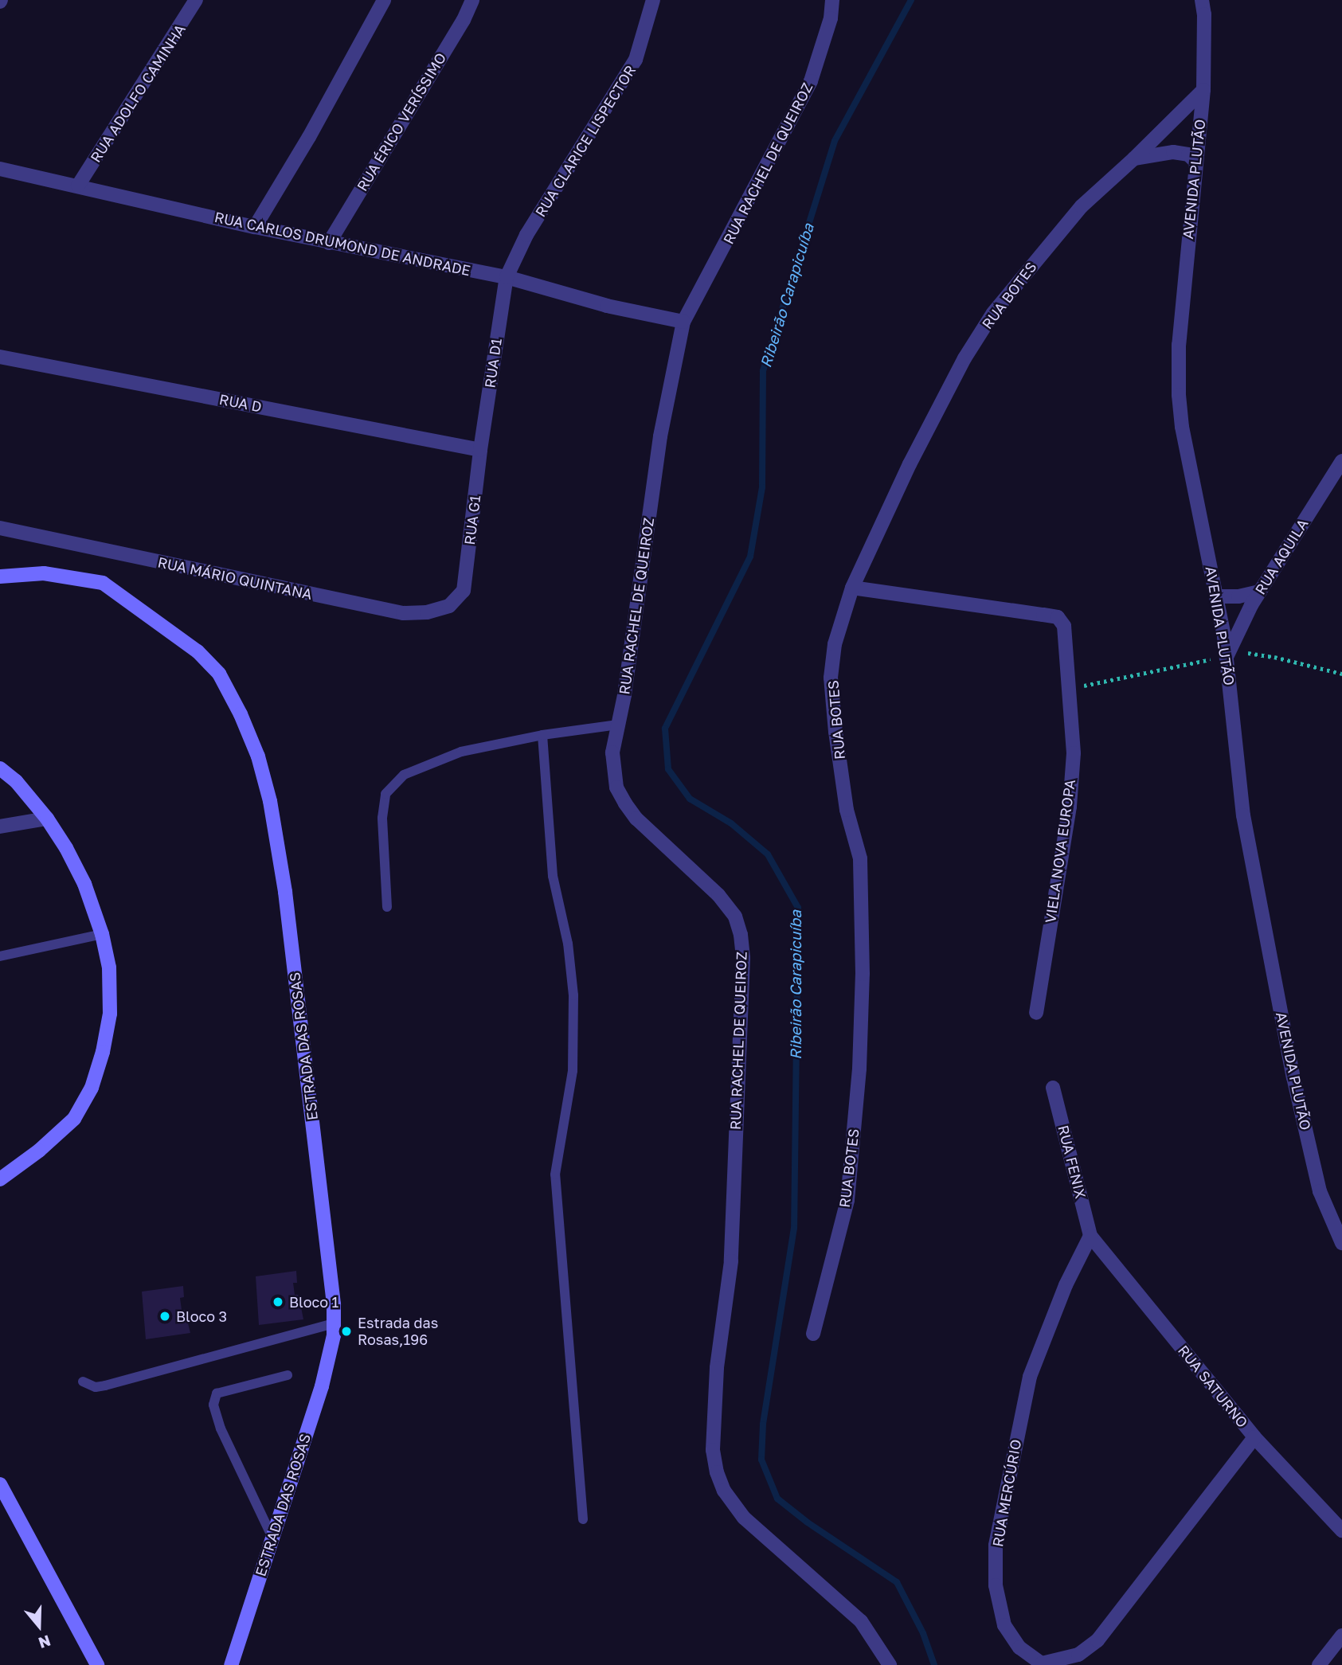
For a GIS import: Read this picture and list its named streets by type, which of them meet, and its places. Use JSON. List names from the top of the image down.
{
  "streets": {
    "main road": ["ESTRADA DAS ROSAS"],
    "street": [
      "RUA ADOLFO CAMINHA",
      "RUA ÉRICO VERÍSSIMO",
      "RUA CLARICE LISPECTOR",
      "RUA RACHEL DE QUEIROZ",
      "AVENIDA PLUTÃO",
      "RUA CARLOS DRUMOND DE ANDRADE",
      "RUA BOTES",
      "RUA D1",
      "RUA D",
      "RUA G1",
      "RUA AQUILA",
      "RUA MÁRIO QUINTANA",
      "VIELA NOVA EUROPA",
      "RUA FENIX",
      "RUA SATURNO",
      "RUA MERCÚRIO"
    ]
  },
  "crossings": [
    ["RUA ADOLFO CAMINHA", "RUA CARLOS DRUMOND DE ANDRADE"],
    ["RUA ÉRICO VERÍSSIMO", "RUA CARLOS DRUMOND DE ANDRADE"],
    ["RUA CLARICE LISPECTOR", "RUA CARLOS DRUMOND DE ANDRADE"],
    ["RUA CLARICE LISPECTOR", "RUA D1"],
    ["RUA RACHEL DE QUEIROZ", "RUA CARLOS DRUMOND DE ANDRADE"],
    ["AVENIDA PLUTÃO", "RUA BOTES"],
    ["AVENIDA PLUTÃO", "RUA AQUILA"],
    ["RUA CARLOS DRUMOND DE ANDRADE", "RUA D1"],
    ["RUA BOTES", "VIELA NOVA EUROPA"],
    ["RUA D1", "RUA D"],
    ["RUA D1", "RUA G1"],
    ["RUA D", "RUA G1"],
    ["RUA G1", "RUA MÁRIO QUINTANA"],
    ["RUA FENIX", "RUA SATURNO"],
    ["RUA FENIX", "RUA MERCÚRIO"],
    ["RUA SATURNO", "RUA MERCÚRIO"]
  ],
  "water": ["Ribeirão Carapicuíba"],
  "places": ["Bloco 1", "Bloco 3", "Estrada das Rosas,196"],
  "north": "bottom"
}
